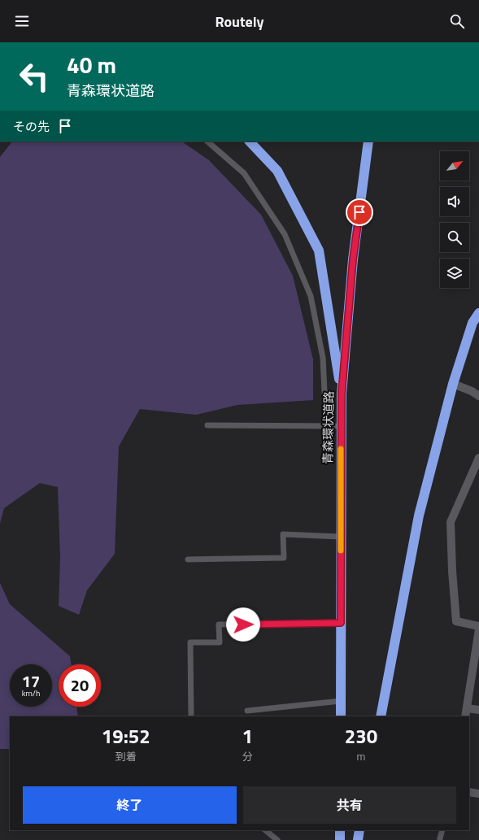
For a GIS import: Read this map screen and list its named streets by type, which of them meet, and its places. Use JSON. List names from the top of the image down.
{
  "streets": {
    "highway": ["青森環状道路"]
  },
  "north": "top right",
  "page": {
    "header": "Routely",
    "turn": ["40 m", "青森環状道路"],
    "then": "その先",
    "speed": "17 km/h",
    "limit": "20",
    "eta": [
      "19:52",
      "到着",
      "1",
      "分",
      "230",
      "m"
    ],
    "buttons": ["終了", "共有"]
  }
}
